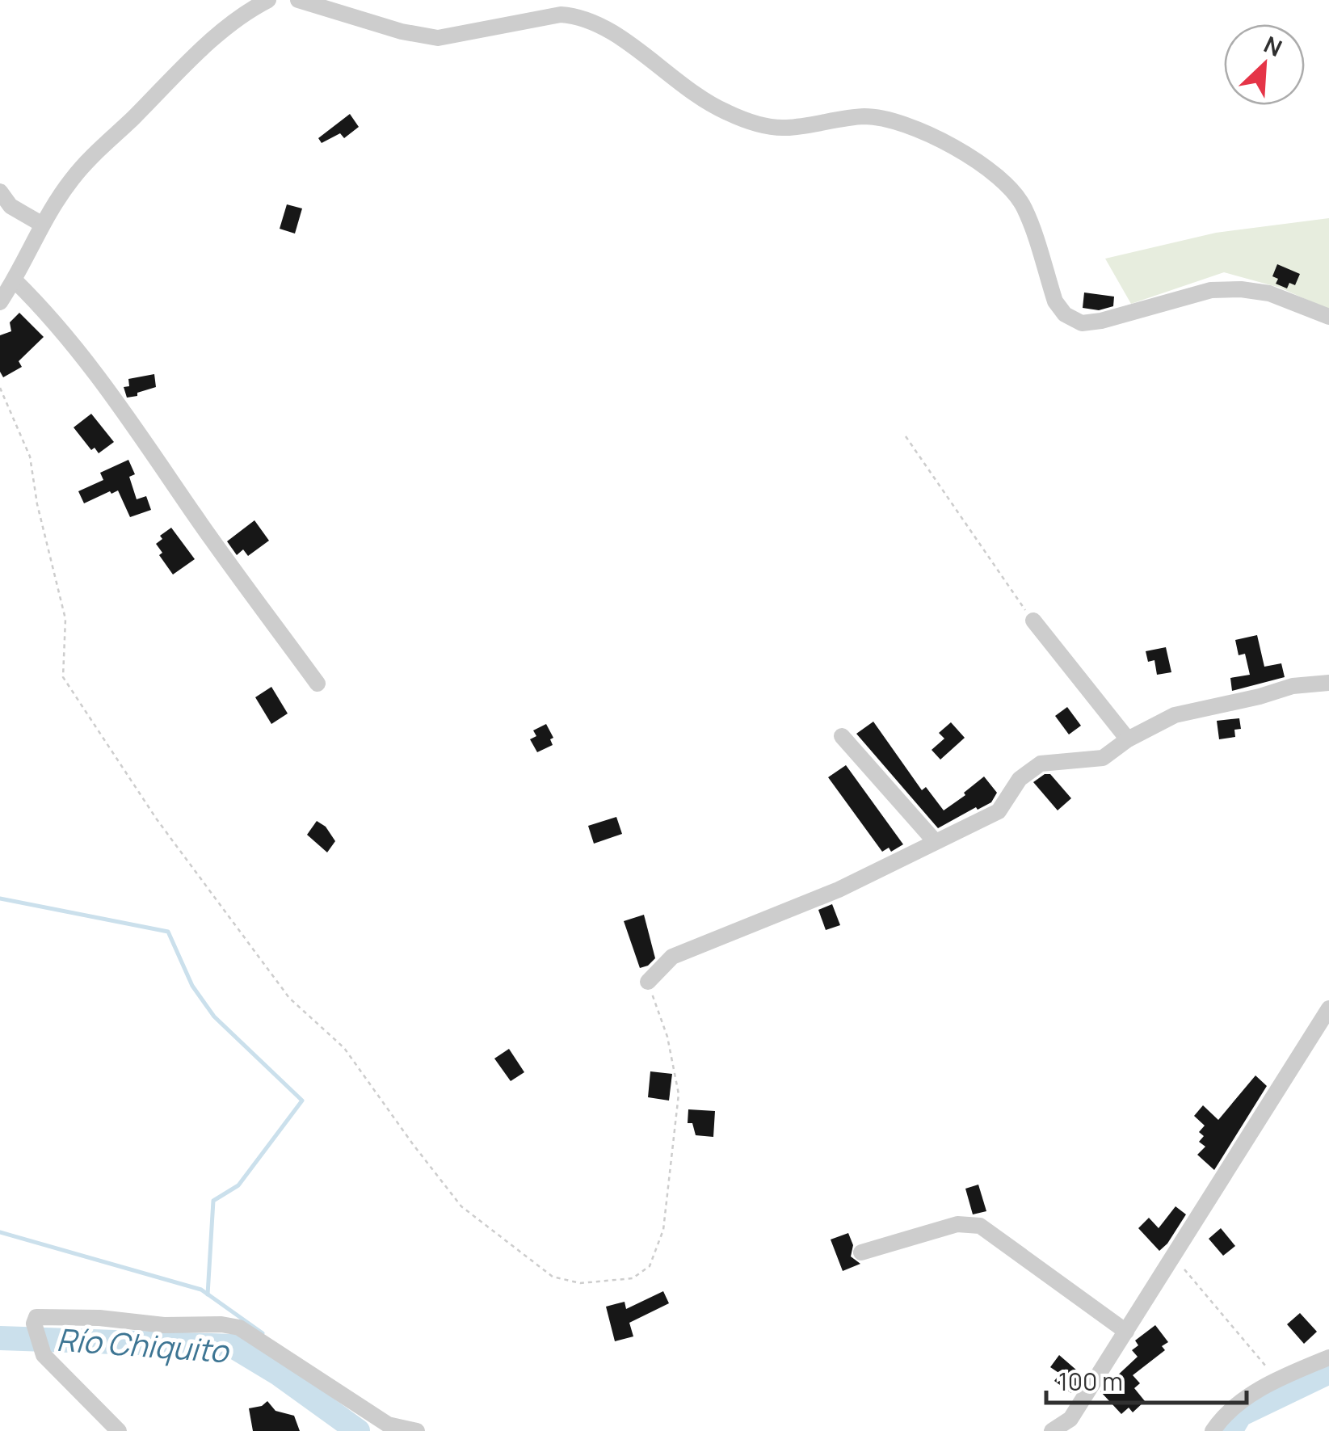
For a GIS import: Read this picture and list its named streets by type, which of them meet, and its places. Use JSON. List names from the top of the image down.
{
  "water": ["Río Chiquito"],
  "scale_bar": "100 m",
  "north": "top right"
}
